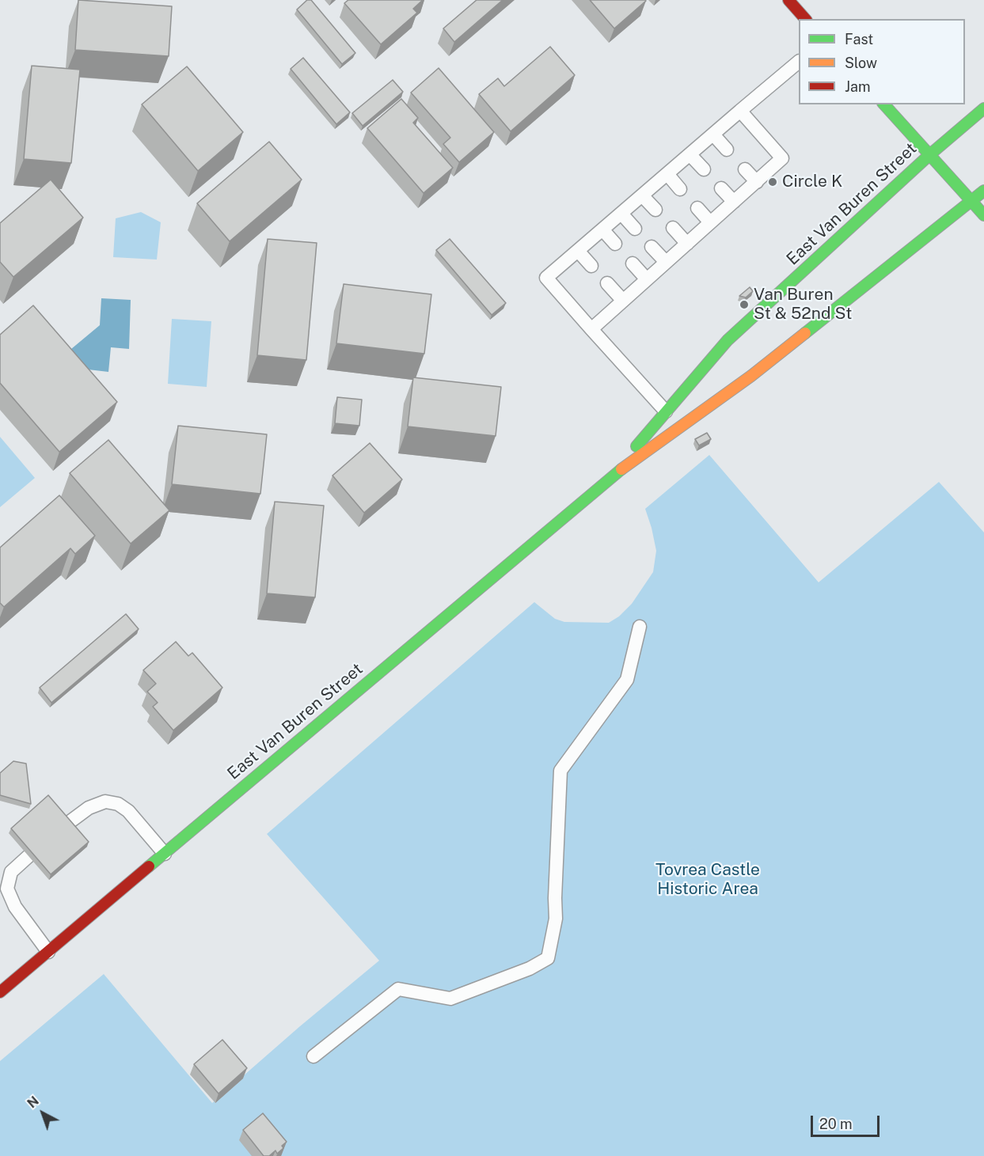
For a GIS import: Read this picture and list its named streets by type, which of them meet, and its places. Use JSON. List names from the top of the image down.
{
  "streets": {
    "main road": ["East Van Buren Street"]
  },
  "parks": ["Tovrea Castle Historic Area"],
  "places": ["Circle K", "Van Buren St & 52nd St"],
  "legend": ["Fast", "Slow", "Jam"],
  "scale_bar": "20 m",
  "north": "top left"
}
